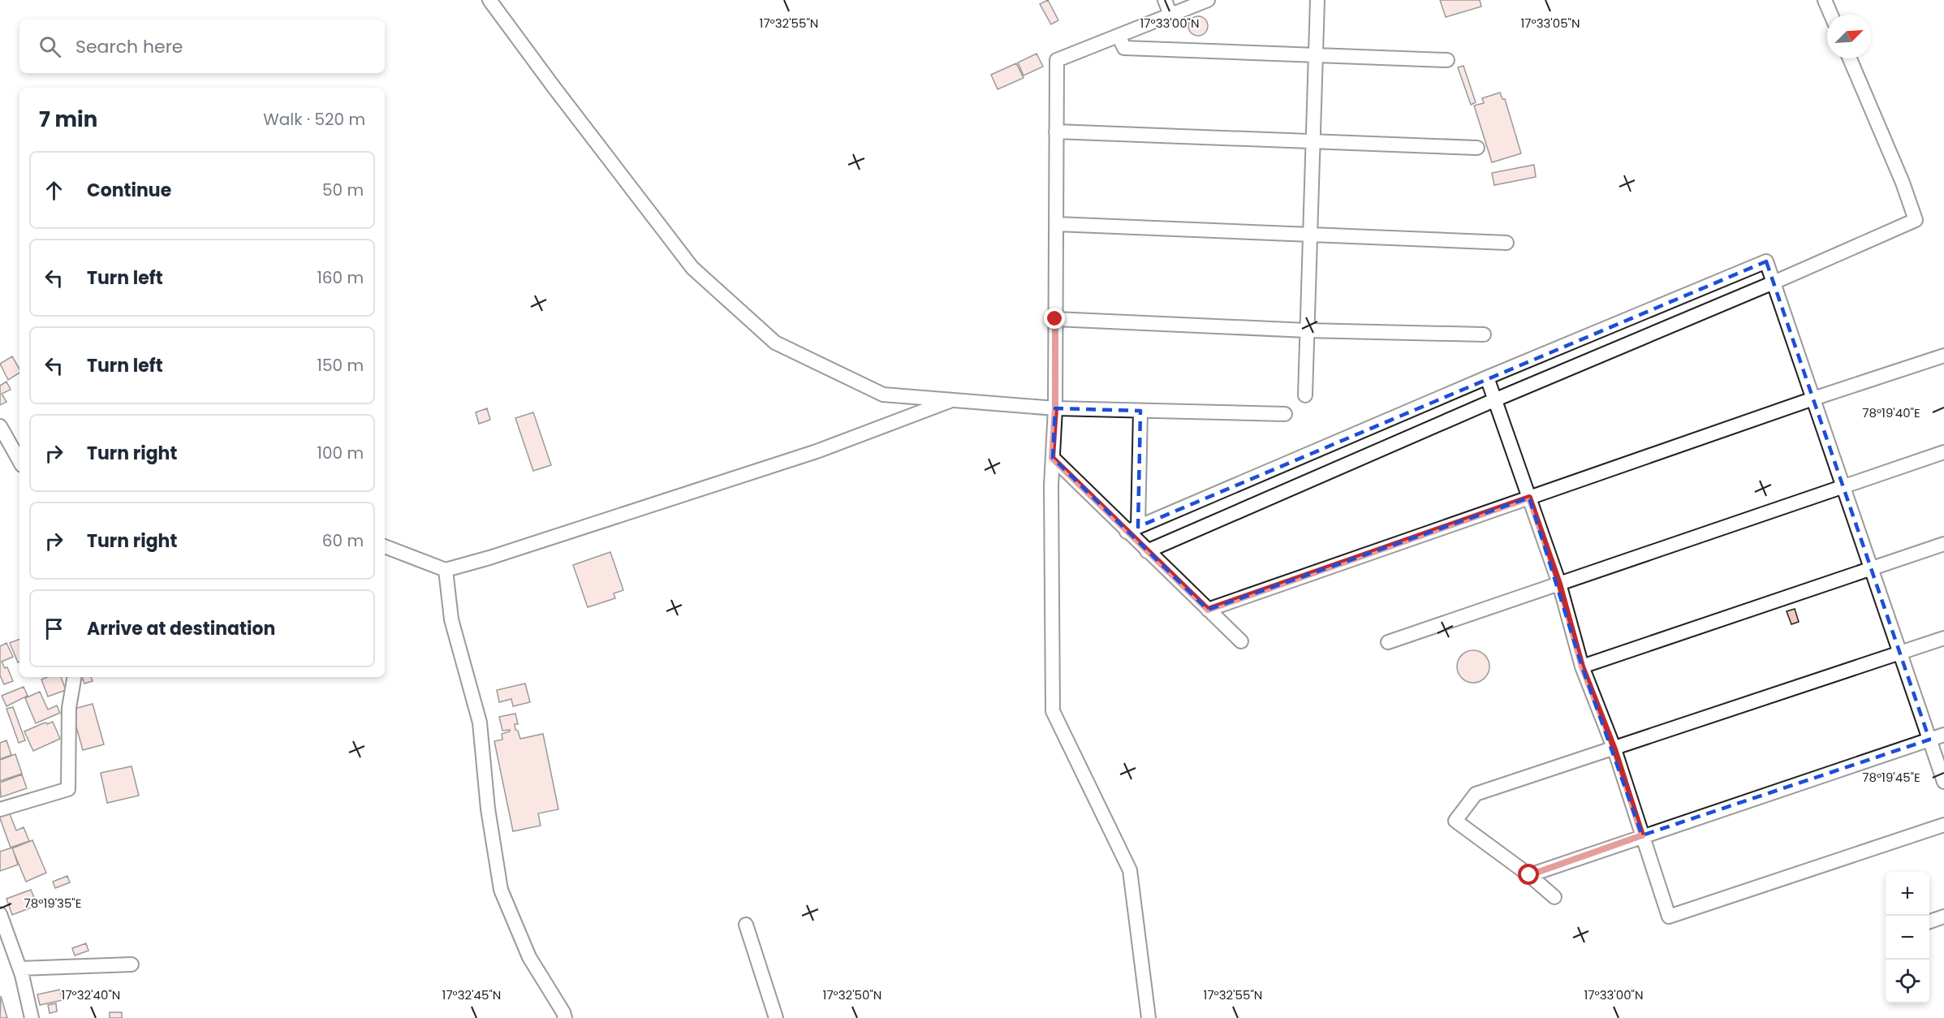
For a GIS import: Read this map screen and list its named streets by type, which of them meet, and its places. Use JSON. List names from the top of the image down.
{
  "north": "top right",
  "page": {
    "search": "Search here",
    "heading": ["7 min", "Walk · 520 m"],
    "list": [
      ["Continue", "50 m"],
      ["Turn left", "160 m"],
      ["Turn left", "150 m"],
      ["Turn right", "100 m"],
      ["Turn right", "60 m"],
      "Arrive at destination"
    ],
    "map_buttons": ["+", "−"]
  },
  "coordinates": [
    "17°33'00\"N",
    "17°32'55\"N",
    "17°33'05\"N",
    "78°19'40\"E",
    "78°19'45\"E",
    "78°19'35\"E",
    "17°32'40\"N",
    "17°32'45\"N",
    "17°32'50\"N"
  ]
}
